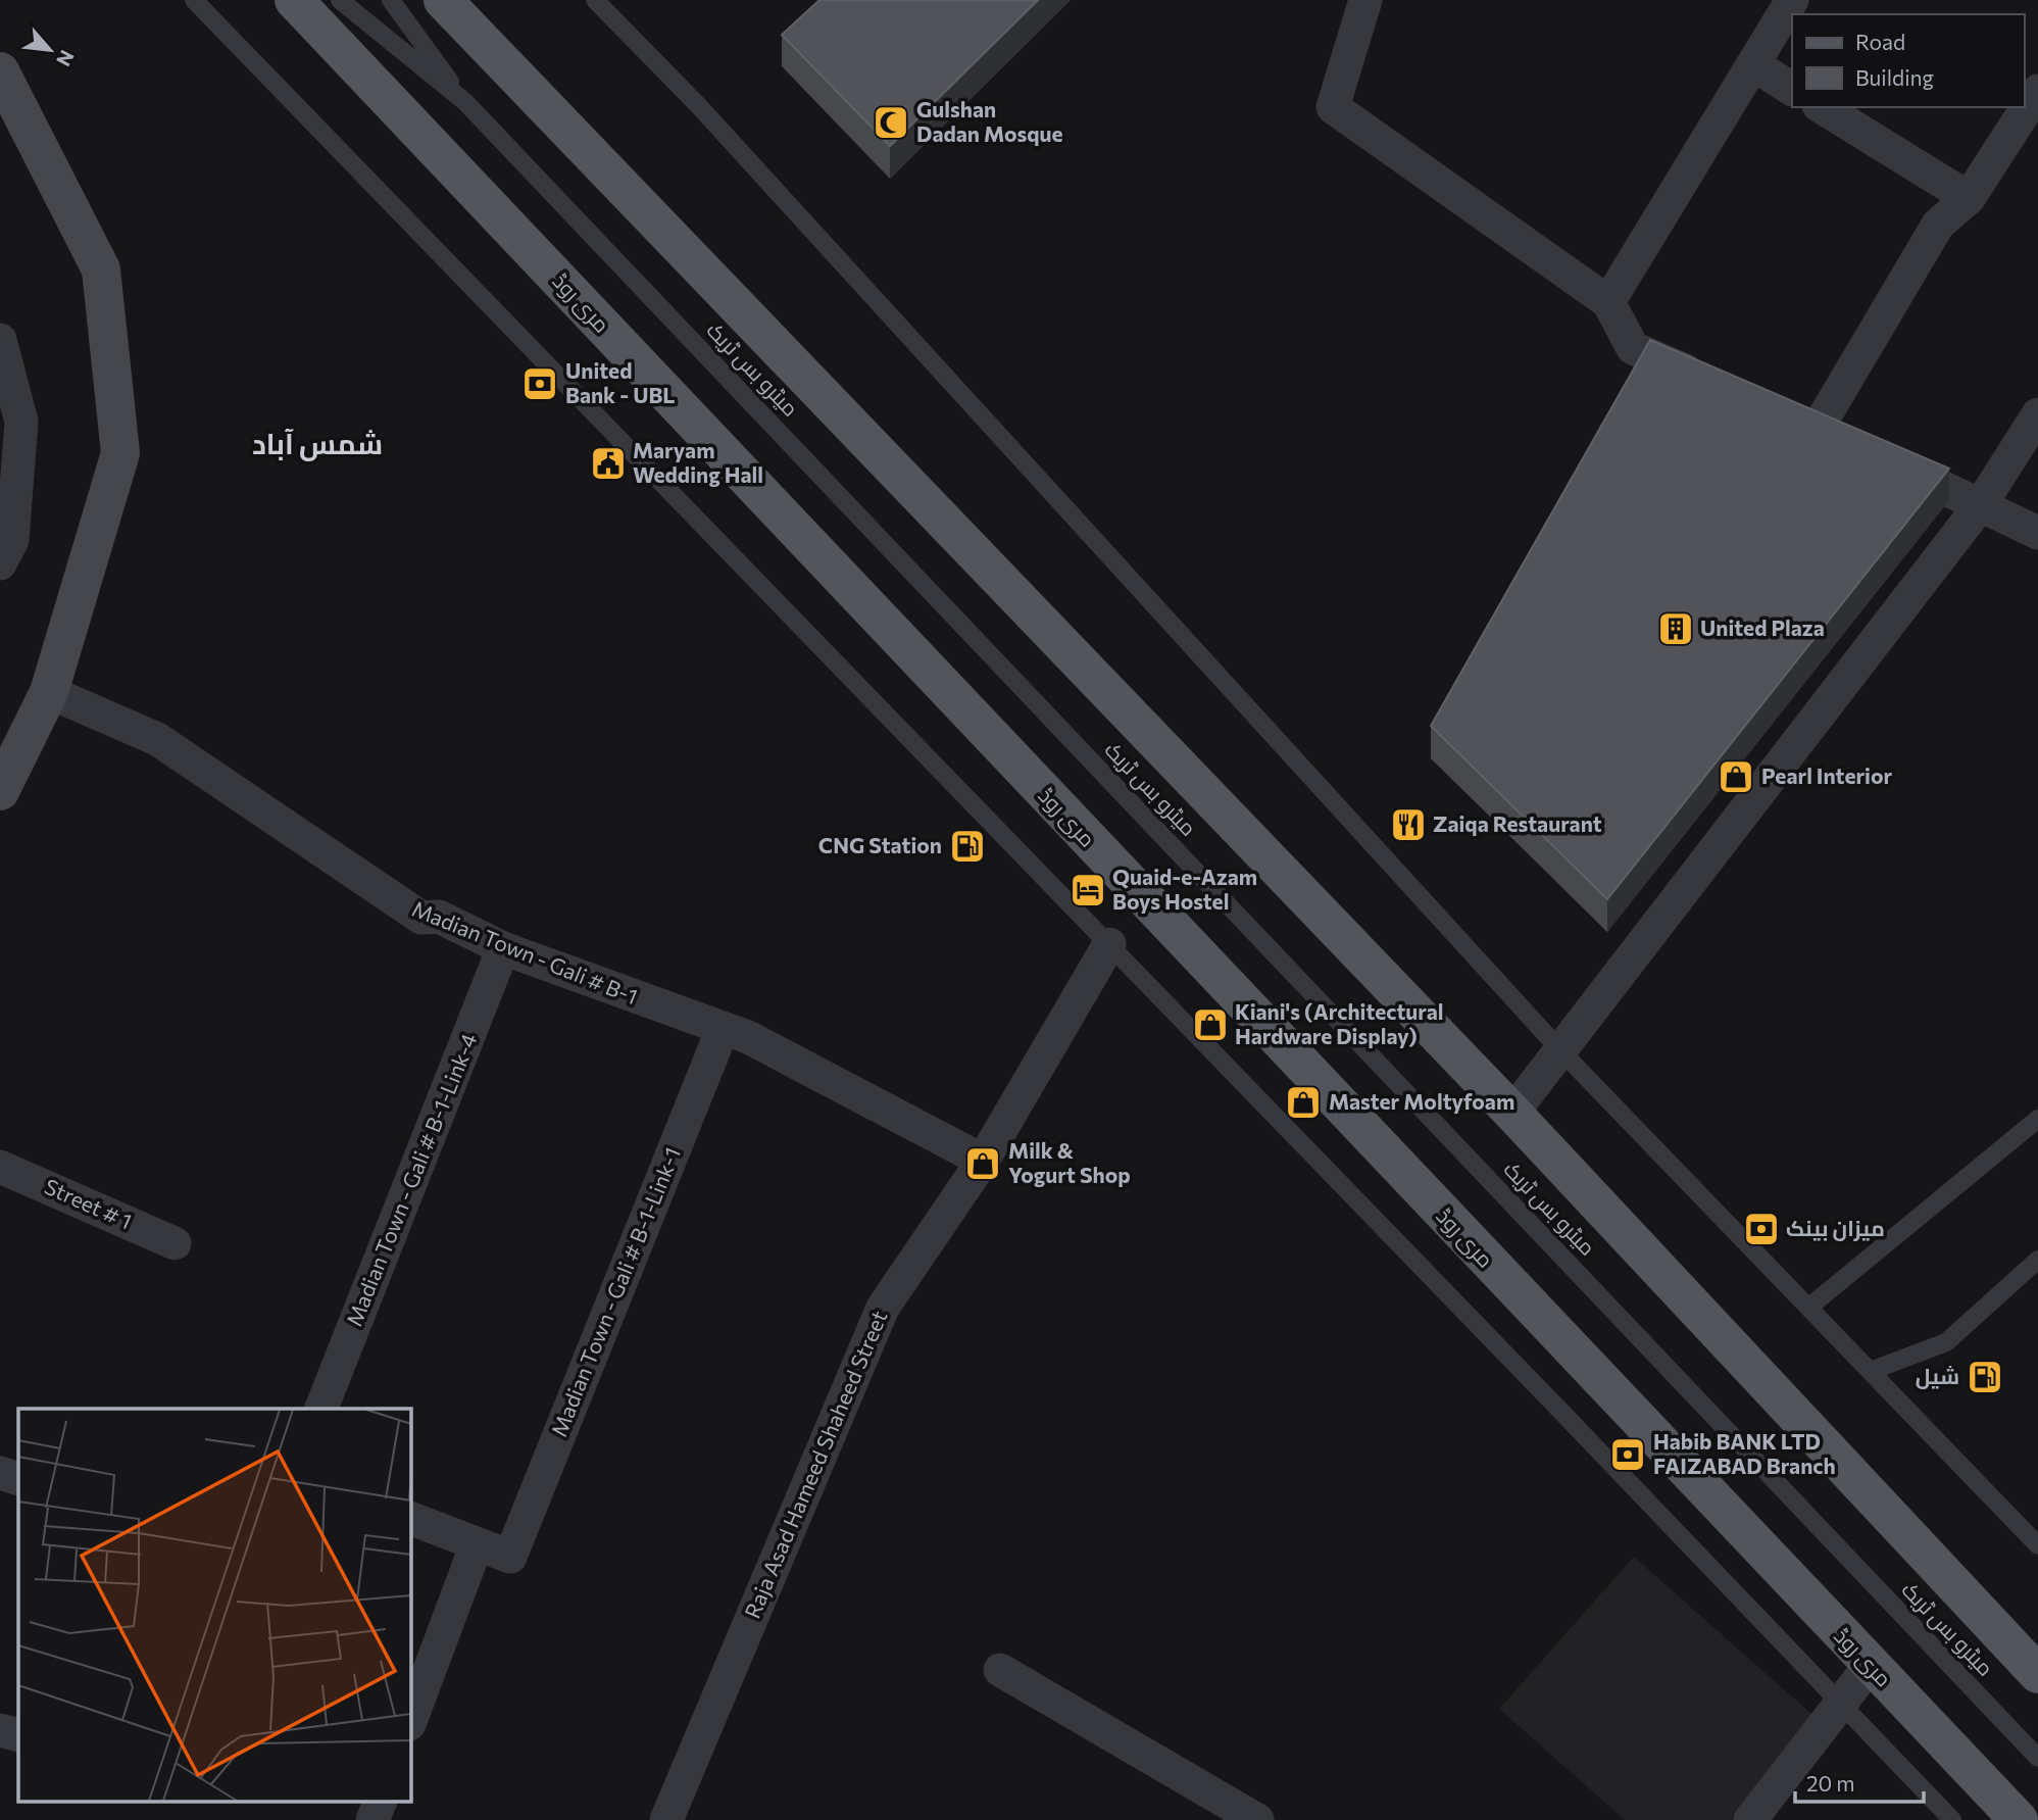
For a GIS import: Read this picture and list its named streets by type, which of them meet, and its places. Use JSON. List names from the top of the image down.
{
  "streets": {
    "main road": ["مری روڈ"],
    "street": [
      "Madian Town - Gali # B-1",
      "Madian Town - Gali # B-1-Link-4",
      "Street # 1",
      "Madian Town - Gali # B-1-Link-1",
      "Raja Asad Hameed Shaheed Street"
    ],
    "lane": ["میٹرو بس ٹریک"]
  },
  "crossings": [
    ["Madian Town - Gali # B-1", "Madian Town - Gali # B-1-Link-4"],
    ["Madian Town - Gali # B-1", "Madian Town - Gali # B-1-Link-1"],
    ["Madian Town - Gali # B-1", "Raja Asad Hameed Shaheed Street"]
  ],
  "districts": ["شمس آباد"],
  "places": {
    "mosque": ["Gulshan Dadan Mosque"],
    "bank": ["United Bank - UBL", "میزان بینک", "Habib BANK LTD FAIZABAD Branch"],
    "public building": ["Maryam Wedding Hall"],
    "building": ["United Plaza"],
    "shop": [
      "Pearl Interior",
      "Kiani's (Architectural Hardware Display)",
      "Master Moltyfoam",
      "Milk & Yogurt Shop"
    ],
    "restaurant": ["Zaiqa Restaurant"],
    "fuel station": ["CNG Station", "شیل"],
    "hotel": ["Quaid-e-Azam Boys Hostel"]
  },
  "legend": ["Road", "Building"],
  "scale_bar": "20 m",
  "north": "bottom right"
}
